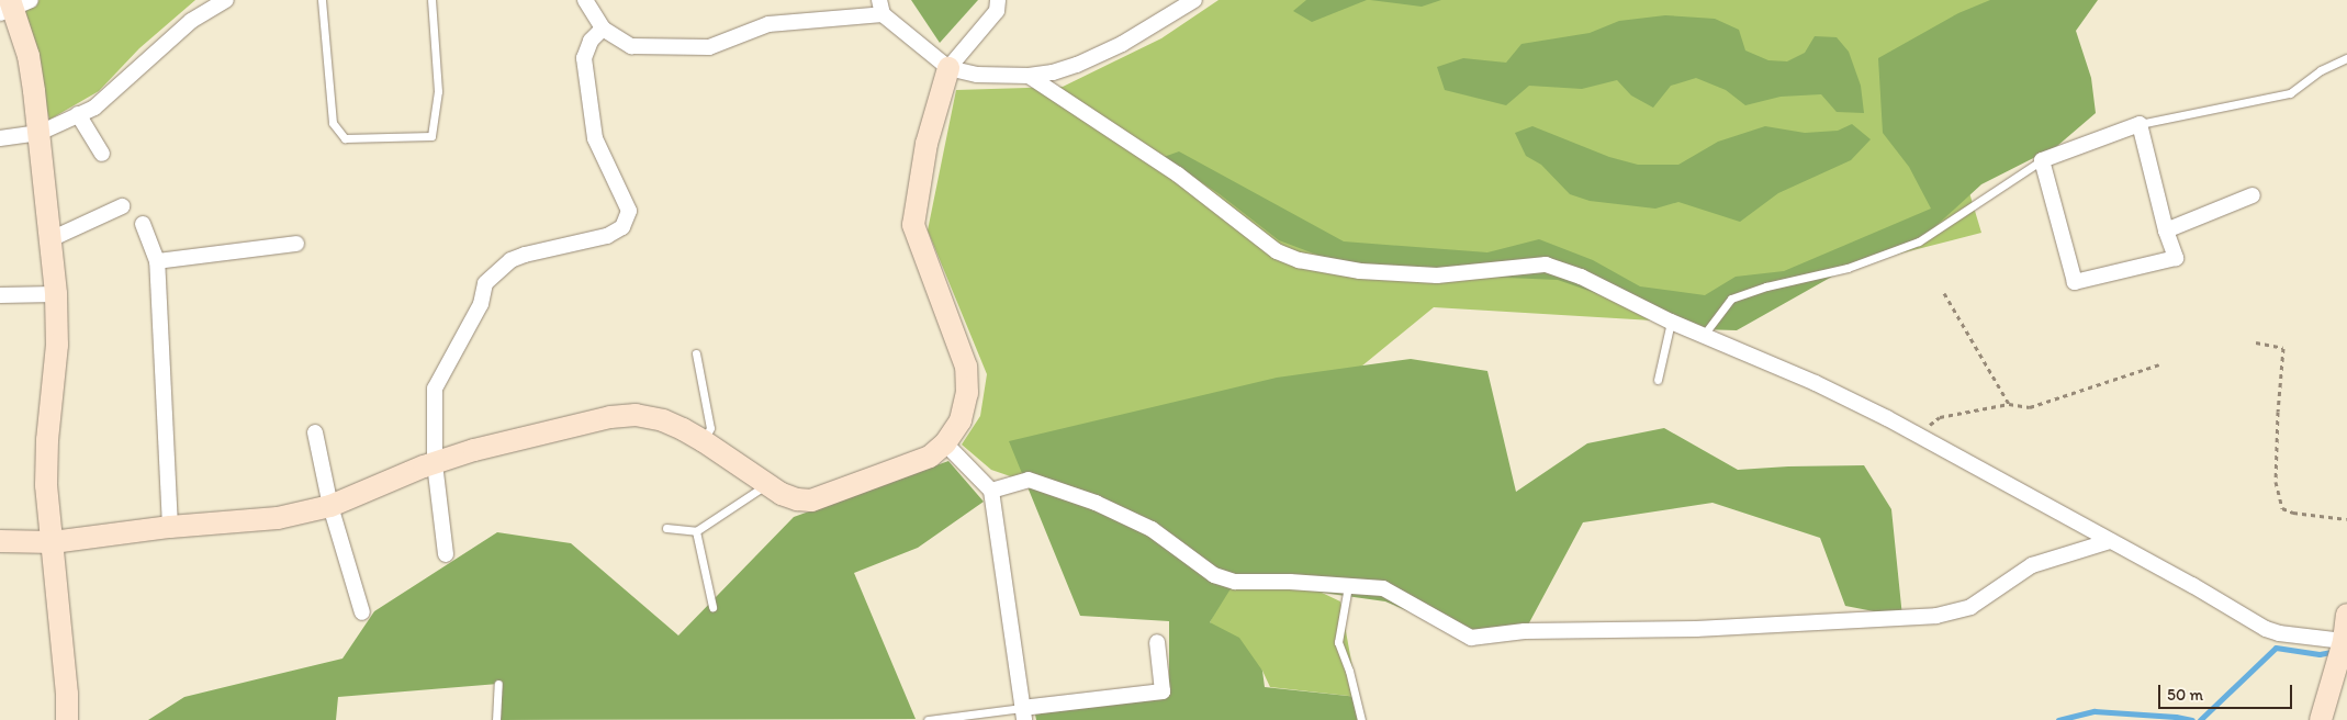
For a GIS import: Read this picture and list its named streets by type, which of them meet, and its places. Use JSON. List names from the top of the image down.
{
  "scale_bar": "50 m"
}
